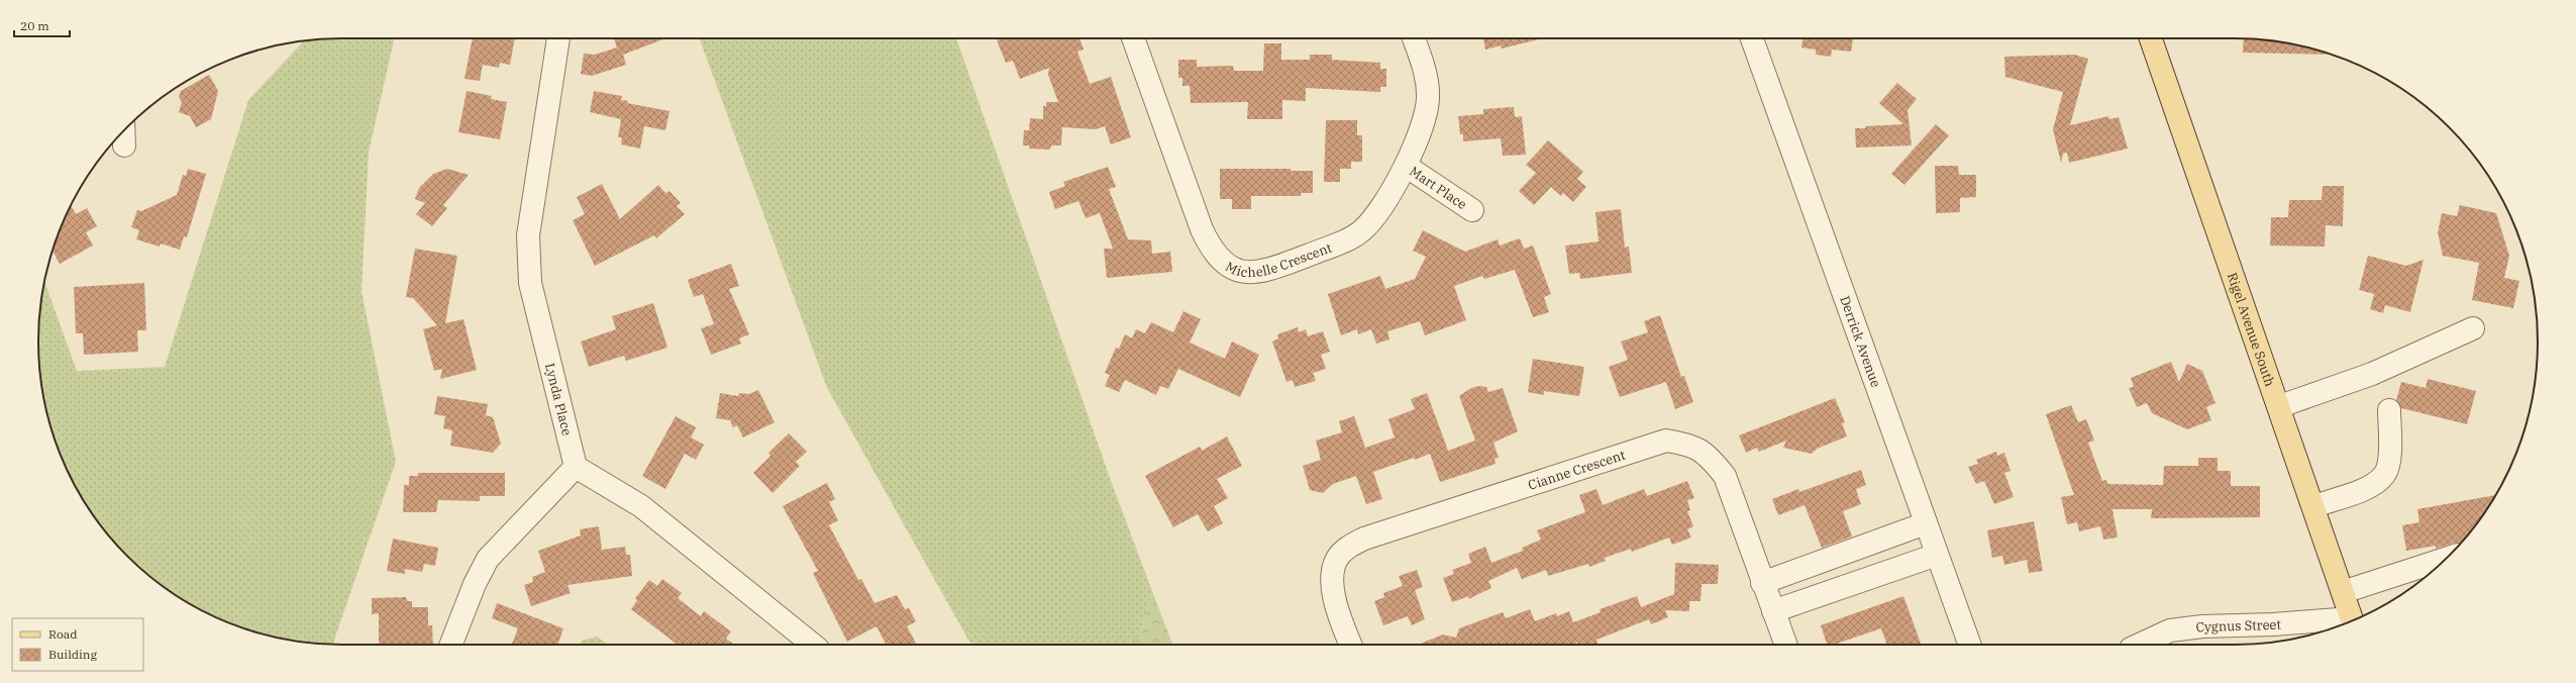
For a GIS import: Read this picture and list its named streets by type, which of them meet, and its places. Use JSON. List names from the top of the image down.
{
  "streets": {
    "main road": ["Rigel Avenue South"],
    "street": [
      "Mart Place",
      "Michelle Crescent",
      "Derrick Avenue",
      "Lynda Place",
      "Cianne Crescent",
      "Cygnus Street"
    ]
  },
  "crossings": [
    ["Mart Place", "Michelle Crescent"]
  ],
  "legend": ["Road", "Building"],
  "scale_bar": "20 m"
}
